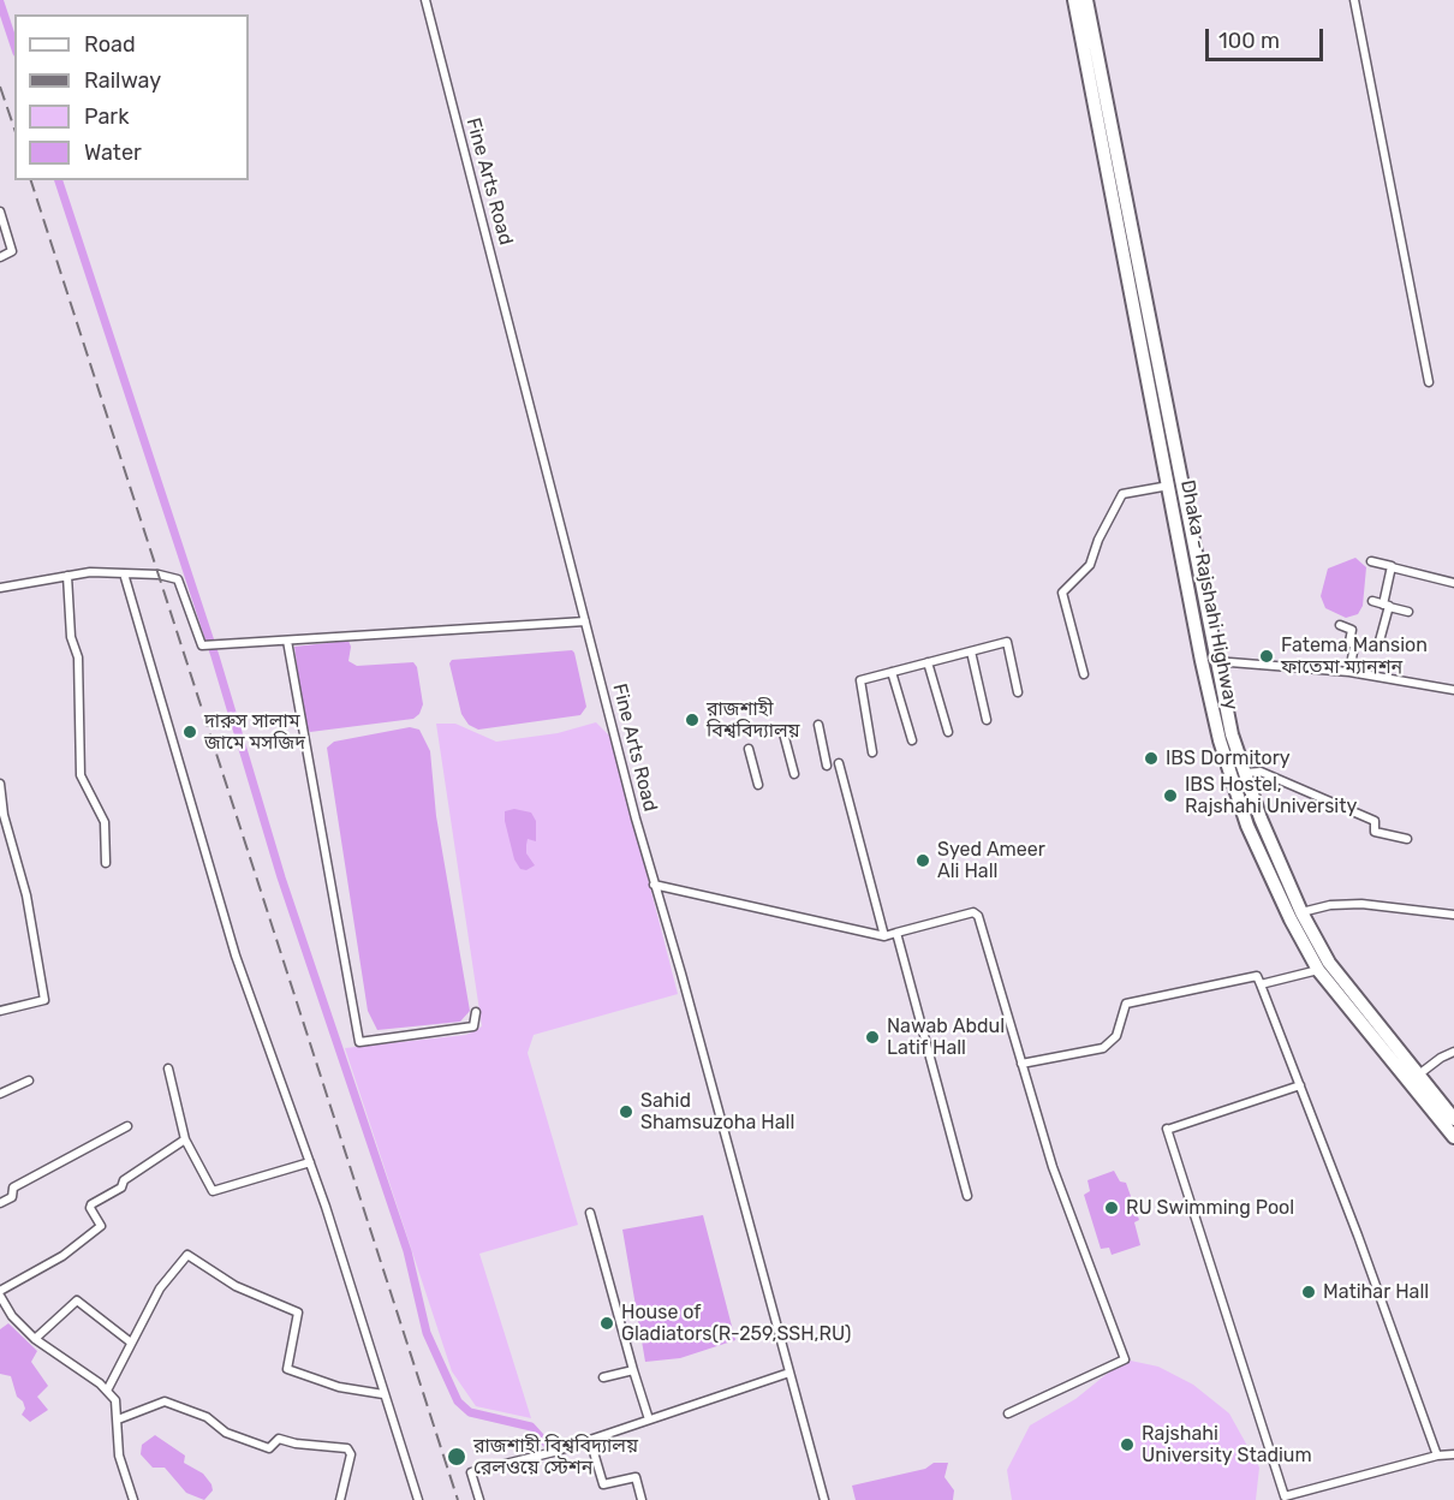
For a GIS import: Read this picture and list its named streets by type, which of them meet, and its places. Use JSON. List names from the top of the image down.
{
  "streets": {
    "highway": ["Dhaka - Rajshahi Highway"],
    "street": ["Fine Arts Road"]
  },
  "places": [
    "Fatema Mansion ফাতেমা ম্যানশন",
    "রাজশাহী বিশ্ববিদ্যালয়",
    "দারুস সালাম জামে মসজিদ",
    "IBS Dormitory",
    "IBS Hostel, Rajshahi University",
    "Syed Ameer Ali Hall",
    "Nawab Abdul Latif Hall",
    "Sahid Shamsuzoha Hall",
    "RU Swimming Pool",
    "Matihar Hall",
    "House of Gladiators(R-259,SSH,RU)",
    "Rajshahi University Stadium",
    "রাজশাহী বিশ্ববিদ্যালয় রেলওয়ে স্টেশন"
  ],
  "legend": [
    "Road",
    "Railway",
    "Park",
    "Water"
  ],
  "scale_bar": "100 m"
}
